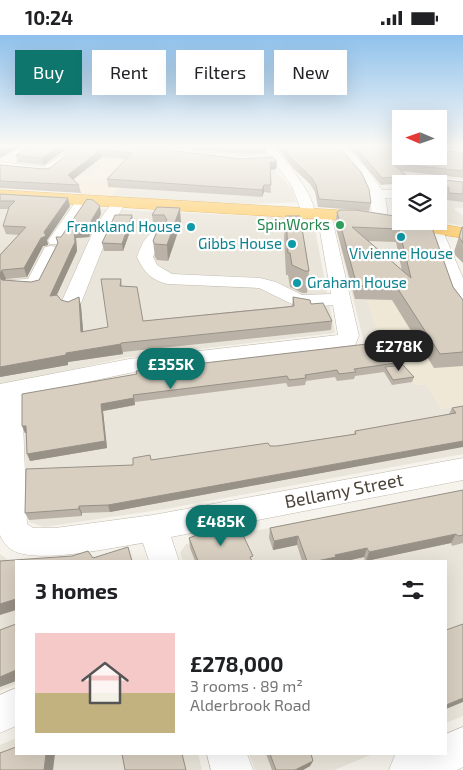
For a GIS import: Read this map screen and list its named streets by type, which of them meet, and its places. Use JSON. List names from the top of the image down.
{
  "streets": {
    "street": ["Bellamy Street"]
  },
  "places": [
    "SpinWorks",
    "Frankland House",
    "Vivienne House",
    "Gibbs House",
    "Graham House"
  ],
  "north": "left",
  "page": {
    "status": "10:24",
    "chip": [
      "Buy",
      "Rent",
      "Filters",
      "New"
    ],
    "price": ["£278K", "£355K", "£485K"],
    "heading": "3 homes",
    "list": [
      {
        "name": "£278,000",
        "note": "3 rooms · 89 m² · Alderbrook Road"
      }
    ]
  }
}
